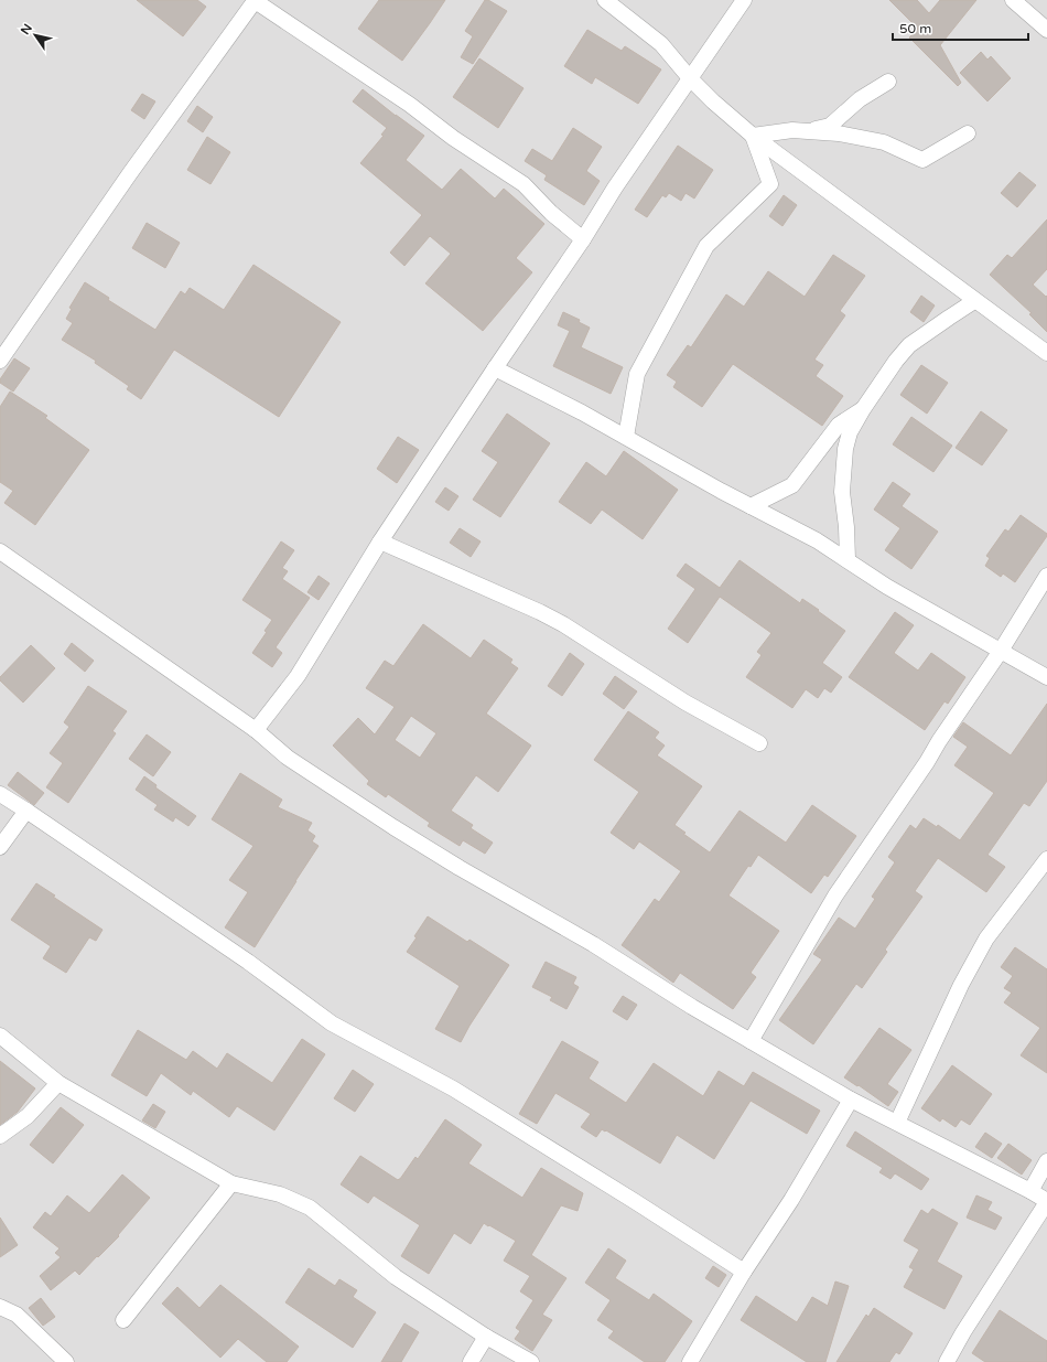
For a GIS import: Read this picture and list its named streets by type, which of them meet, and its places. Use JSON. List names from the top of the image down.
{
  "scale_bar": "50 m",
  "north": "top left"
}
